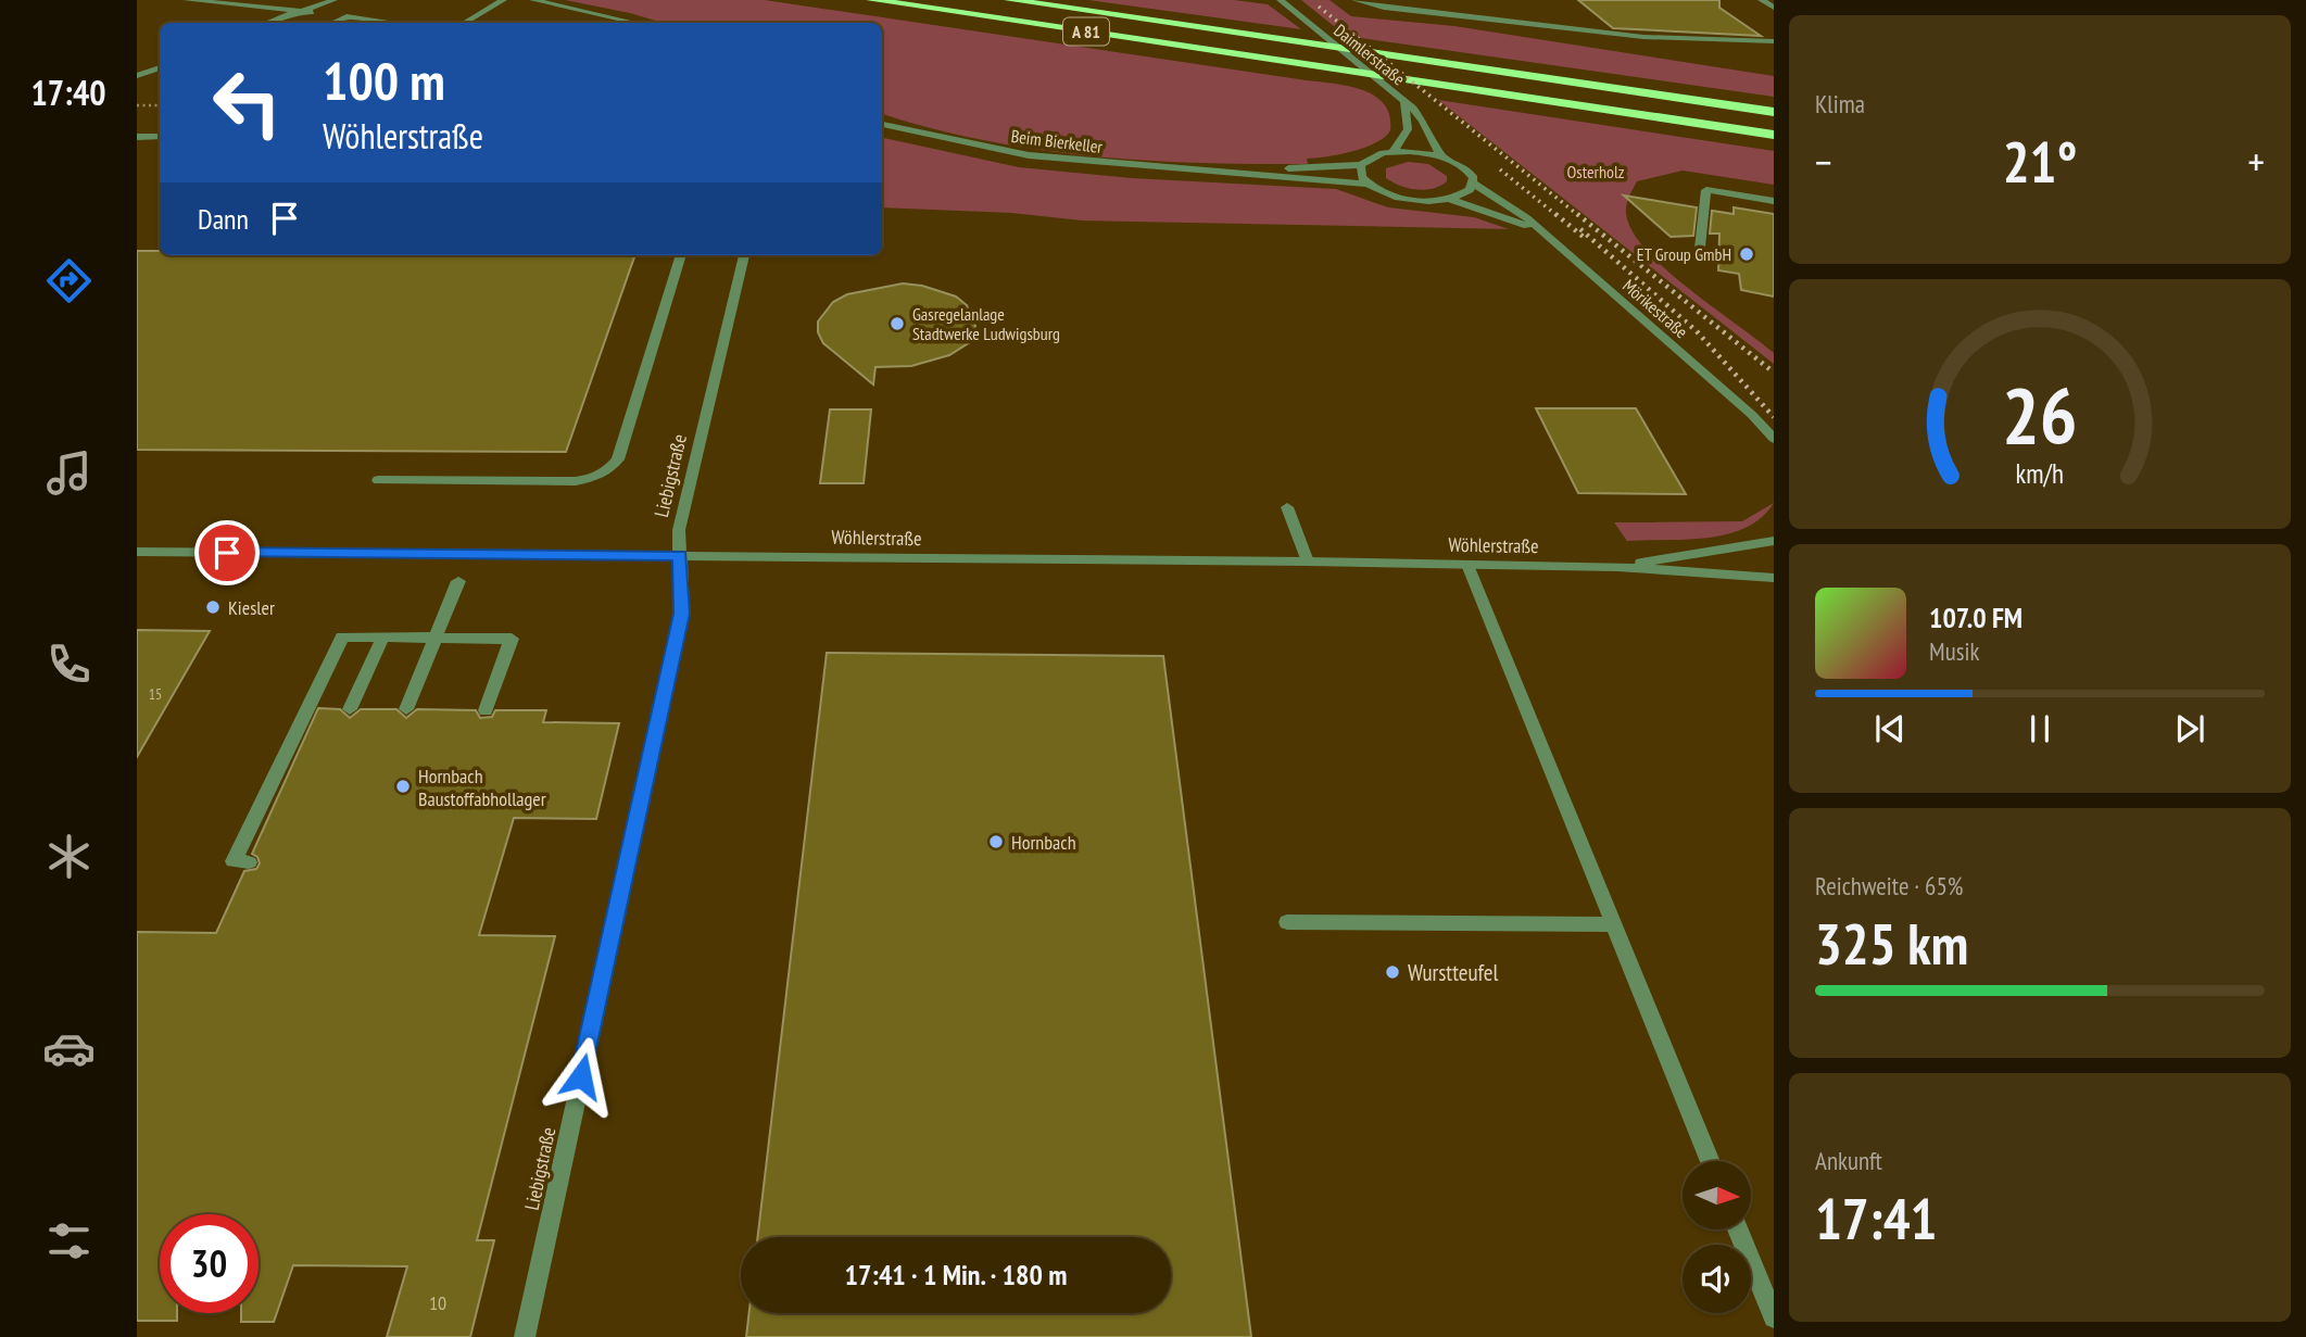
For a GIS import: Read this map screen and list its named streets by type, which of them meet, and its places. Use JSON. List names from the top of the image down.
{
  "streets": {
    "highway": ["A 81"],
    "street": [
      "Daimlerstraße",
      "Beim Bierkeller",
      "Mörikestraße",
      "Liebigstraße",
      "Wöhlerstraße"
    ]
  },
  "crossings": [
    ["Daimlerstraße", "Mörikestraße"],
    ["Beim Bierkeller", "Mörikestraße"],
    ["Liebigstraße", "Wöhlerstraße"]
  ],
  "parks": ["Osterholz"],
  "places": [
    "ET Group GmbH",
    "Gasregelanlage Stadtwerke Ludwigsburg",
    "Kiesler",
    "Hornbach Baustoffabhollager",
    "Hornbach",
    "Wurstteufel"
  ],
  "house_numbers": ["15", "10"],
  "north": "right",
  "page": {
    "tabs": "17:40",
    "tile": [
      "Klima",
      ["Reichweite · 65%", "325 km"],
      ["Ankunft", "17:41"]
    ],
    "turn": ["100 m", "Wöhlerstraße"],
    "heat": ["−", "21°", "+"],
    "then": "Dann",
    "song": ["107.0 FM", "Musik"],
    "limit": "30",
    "trip": "17:41 · 1 Min. · 180 m",
    "gauge": ["26", "km/h"]
  }
}
